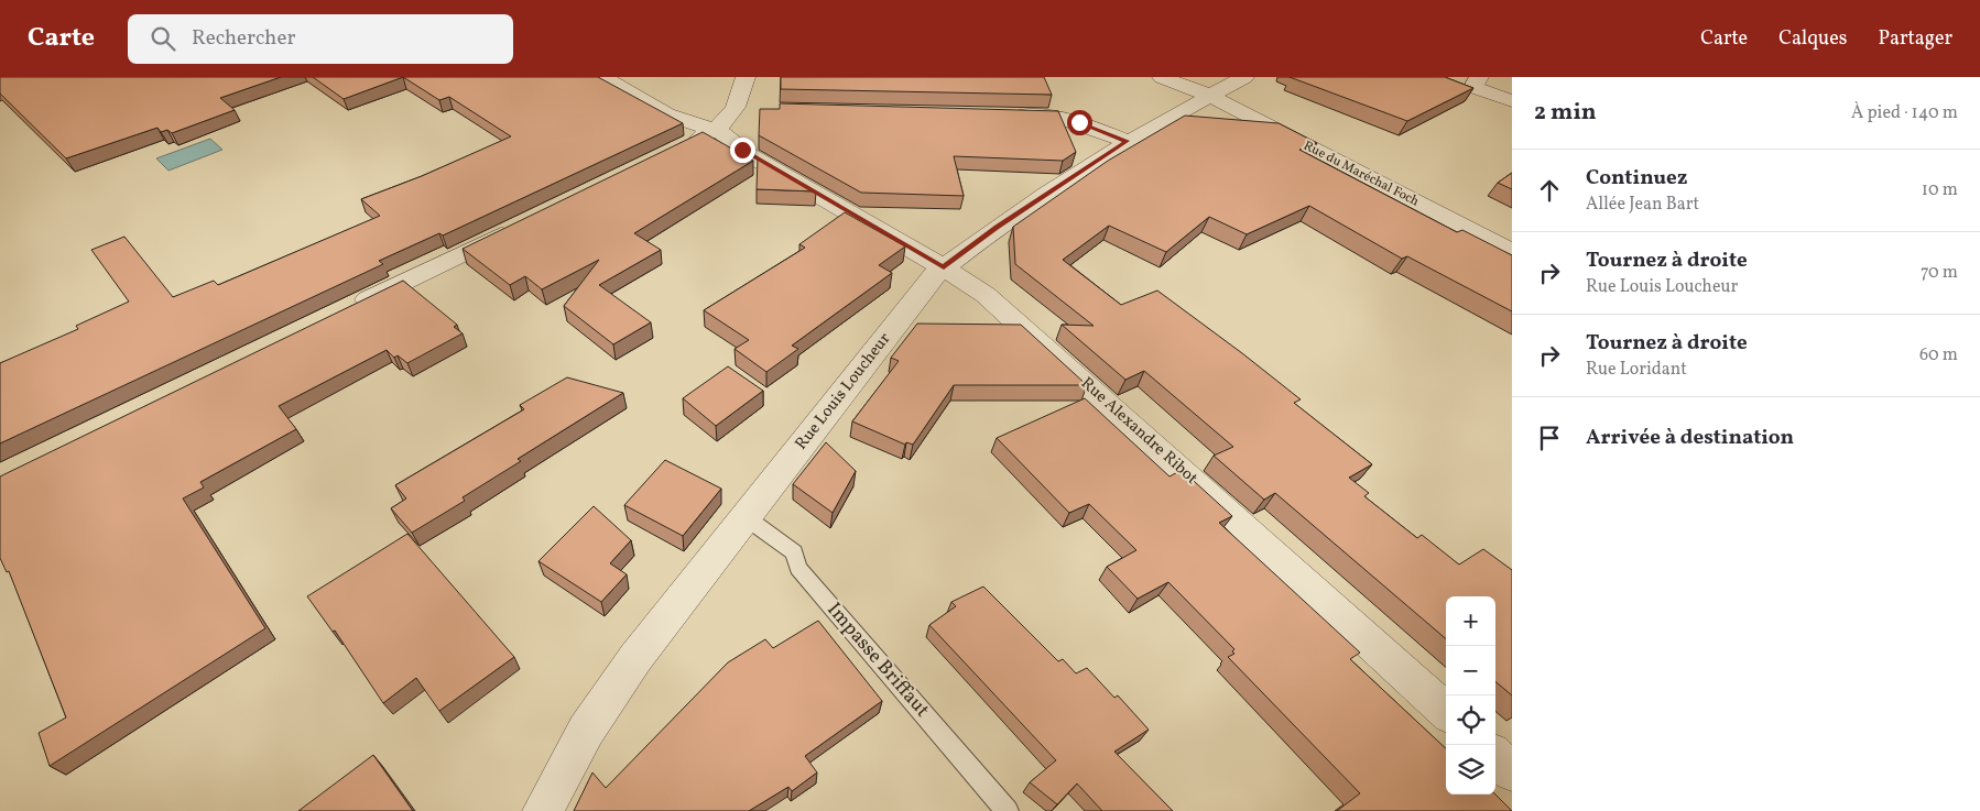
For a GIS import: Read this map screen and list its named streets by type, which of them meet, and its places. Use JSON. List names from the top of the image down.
{
  "streets": {
    "street": ["Rue du Maréchal Foch", "Rue Louis Loucheur", "Rue Alexandre Ribot"],
    "lane": ["Impasse Briffaut"]
  },
  "crossings": [
    ["Rue du Maréchal Foch", "Rue Louis Loucheur"],
    ["Rue Louis Loucheur", "Rue Alexandre Ribot"],
    ["Rue Louis Loucheur", "Impasse Briffaut"]
  ],
  "page": {
    "header": "Carte",
    "search": "Rechercher",
    "nav": ["Carte", "Calques", "Partager"],
    "heading": ["2 min", "À pied · 140 m"],
    "list": [
      ["Continuez", "Allée Jean Bart", "10 m"],
      ["Tournez à droite", "Rue Louis Loucheur", "70 m"],
      ["Tournez à droite", "Rue Loridant", "60 m"],
      "Arrivée à destination"
    ],
    "map_buttons": ["+", "−"]
  }
}
